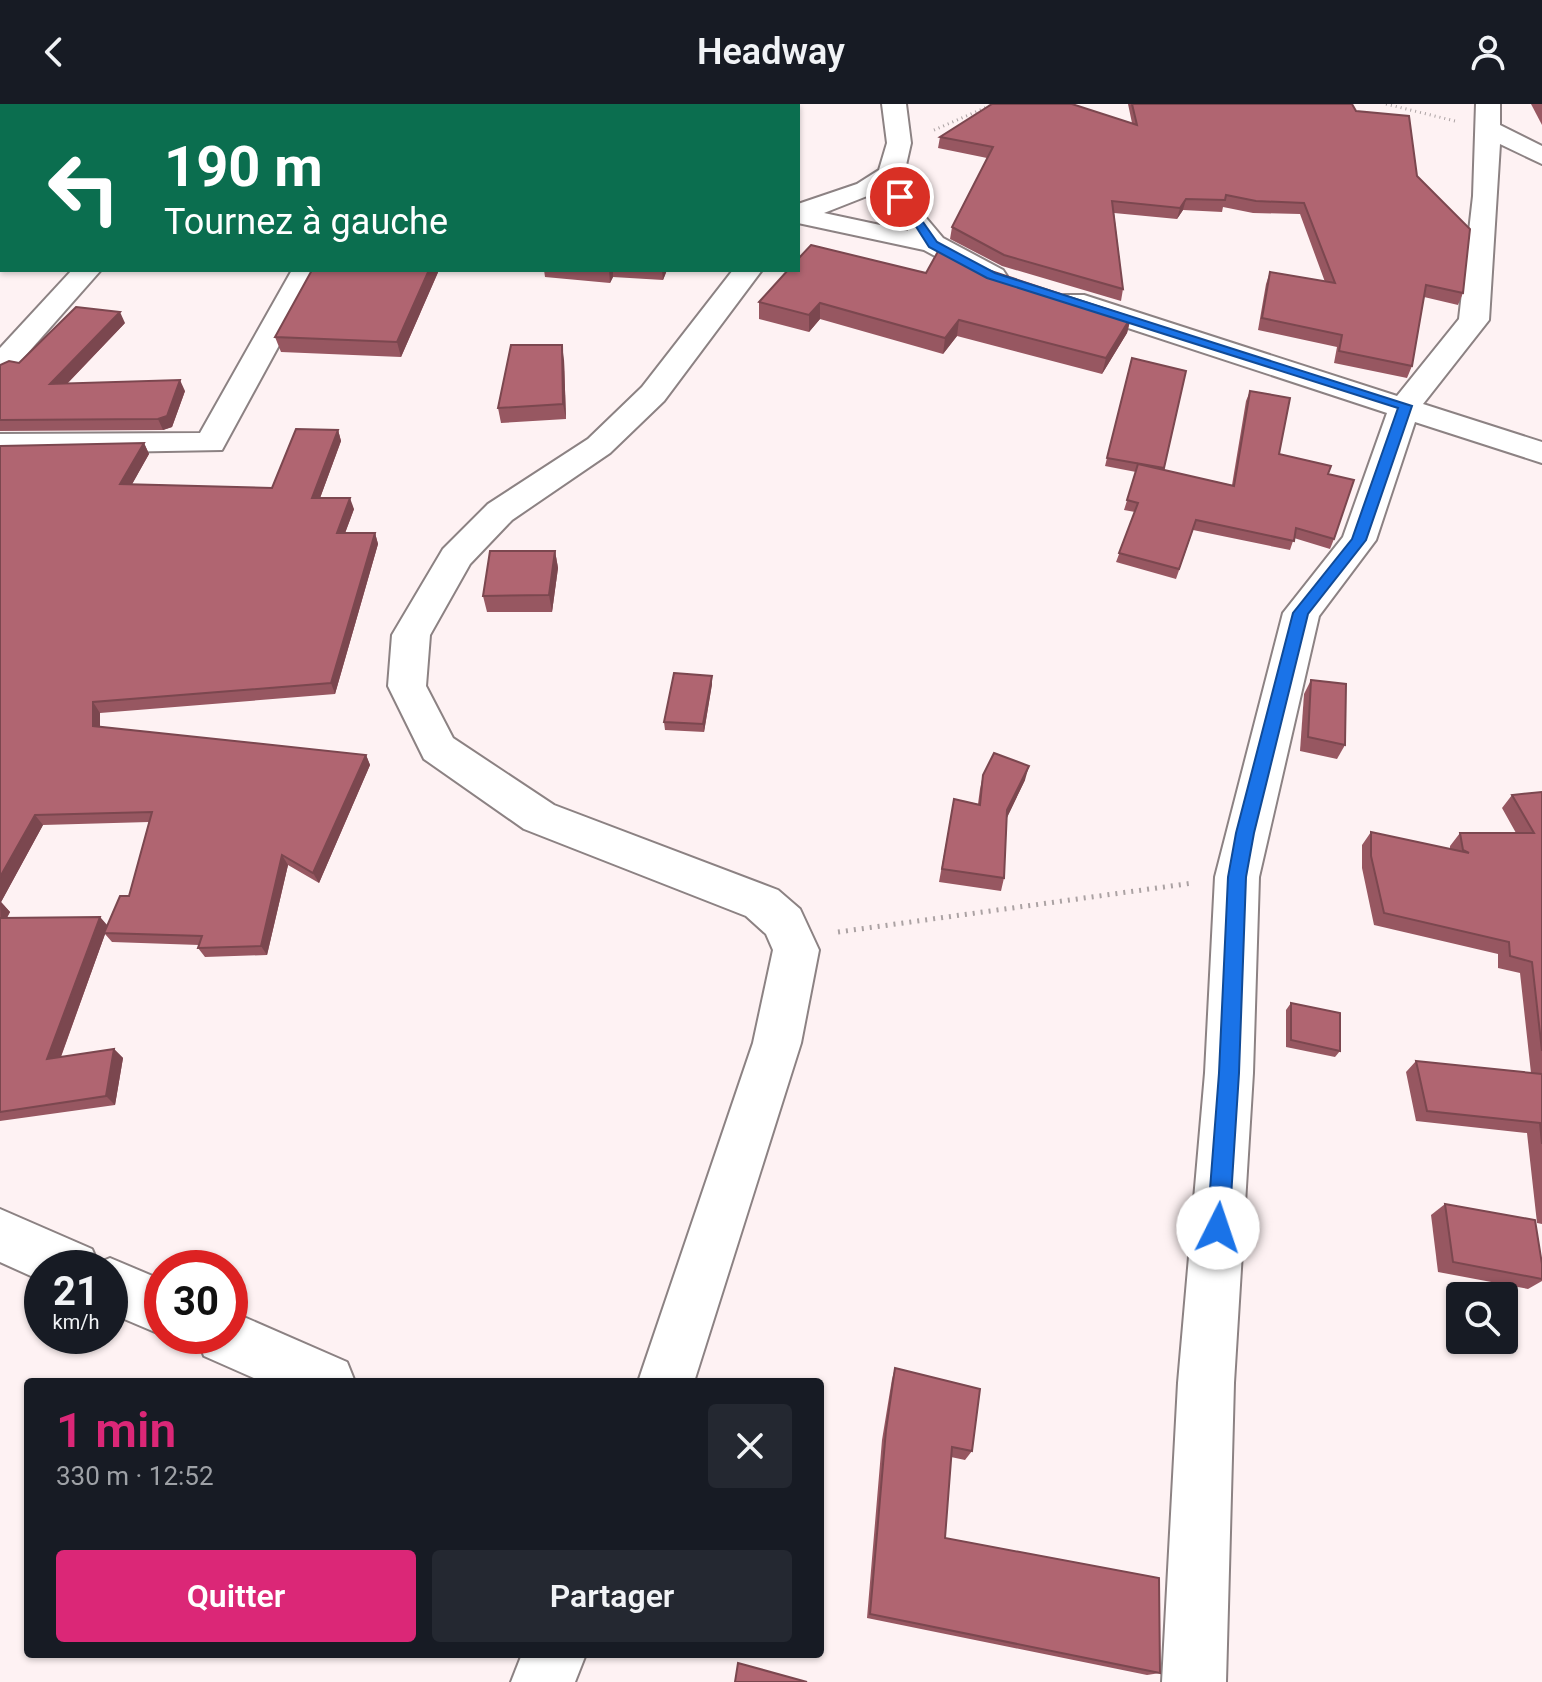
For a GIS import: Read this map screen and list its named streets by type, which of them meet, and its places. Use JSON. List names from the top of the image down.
{
  "page": {
    "header": "Headway",
    "turn": ["190 m", "Tournez à gauche"],
    "speed": "21 km/h",
    "limit": "30",
    "heading": ["1 min", "330 m · 12:52"],
    "buttons": ["Quitter", "Partager"]
  }
}
